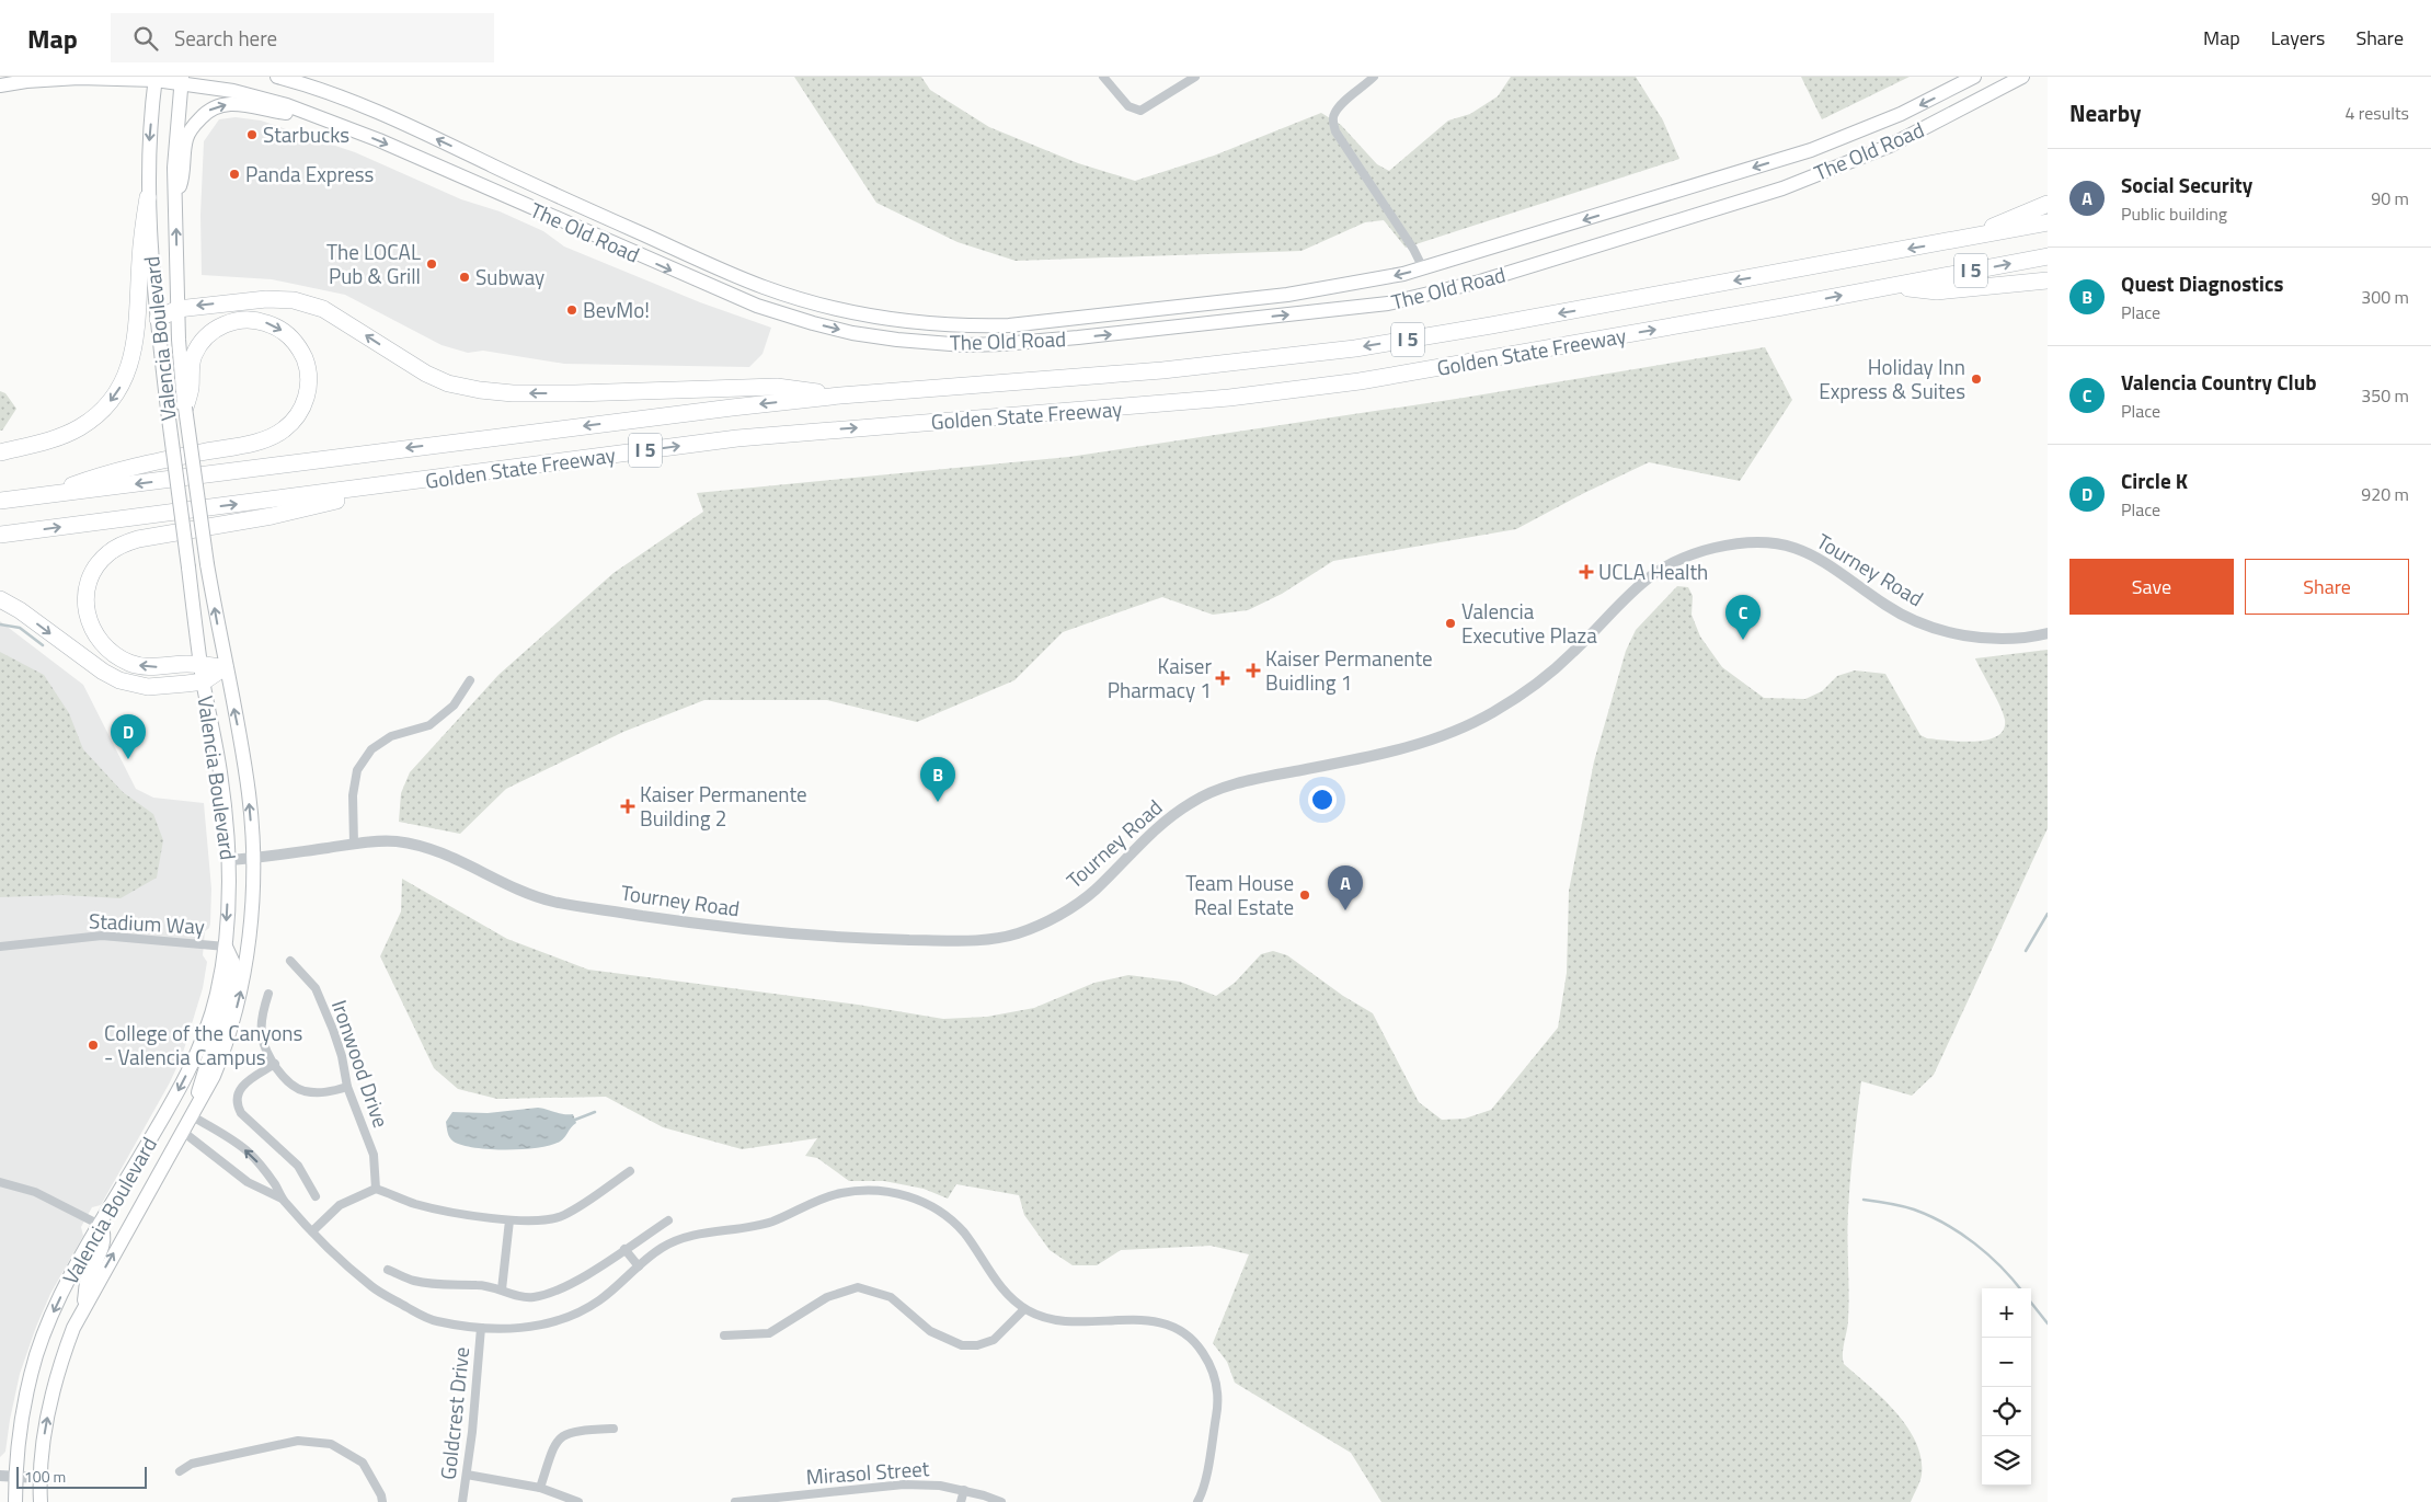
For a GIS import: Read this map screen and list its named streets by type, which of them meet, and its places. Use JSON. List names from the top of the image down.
{
  "streets": {
    "highway": ["I 5", "Golden State Freeway"],
    "main road": ["The Old Road", "Valencia Boulevard"],
    "street": [
      "Tourney Road",
      "Stadium Way",
      "Ironwood Drive",
      "Goldcrest Drive",
      "Mirasol Street"
    ]
  },
  "crossings": [
    ["The Old Road", "Valencia Boulevard"],
    ["I 5", "Golden State Freeway"],
    ["Valencia Boulevard", "Tourney Road"],
    ["Valencia Boulevard", "Stadium Way"]
  ],
  "places": {
    "other": [
      "Starbucks",
      "Panda Express",
      "The LOCAL Pub & Grill",
      "Subway",
      "BevMo!",
      "Holiday Inn Express & Suites",
      "Valencia Executive Plaza",
      "Team House Real Estate",
      "College of the Canyons - Valencia Campus"
    ],
    "health": [
      "UCLA Health",
      "Kaiser Permanente Buidling 1",
      "Kaiser Pharmacy 1",
      "Kaiser Permanente Building 2"
    ]
  },
  "scale_bar": "100 m",
  "page": {
    "header": "Map",
    "search": "Search here",
    "nav": ["Map", "Layers", "Share"],
    "heading": ["Nearby", "4 results"],
    "list": [
      {
        "mark": "A",
        "name": "Social Security",
        "note": "Public building",
        "value": "90 m"
      },
      {
        "mark": "B",
        "name": "Quest Diagnostics",
        "note": "Place",
        "value": "300 m"
      },
      {
        "mark": "C",
        "name": "Valencia Country Club",
        "note": "Place",
        "value": "350 m"
      },
      {
        "mark": "D",
        "name": "Circle K",
        "note": "Place",
        "value": "920 m"
      }
    ],
    "buttons": ["Save", "Share"],
    "pins": [
      "C",
      "D",
      "B",
      "A"
    ],
    "map_buttons": ["+", "−"],
    "scale": "100 m"
  }
}
